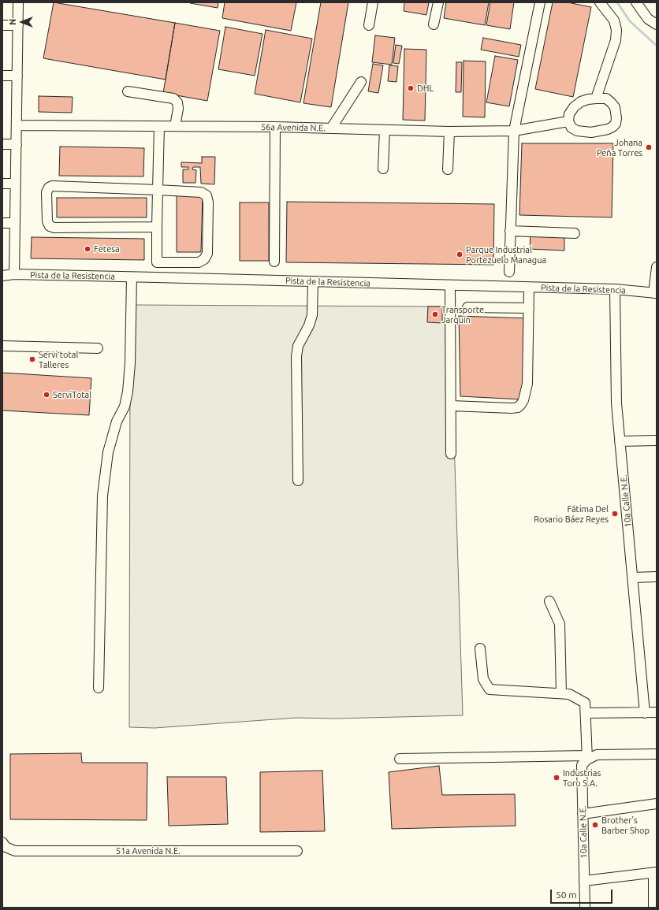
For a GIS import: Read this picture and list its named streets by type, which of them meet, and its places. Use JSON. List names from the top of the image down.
{
  "streets": {
    "street": [
      "56a Avenida N.E.",
      "Pista de la Resistencia",
      "10a Calle N.E.",
      "51a Avenida N.E."
    ]
  },
  "crossings": [
    ["Pista de la Resistencia", "10a Calle N.E."]
  ],
  "places": [
    "DHL",
    "Johana Peña Torres",
    "Fetesa",
    "Parque Industrial Portezuelo Managua",
    "Transporte Jarquín",
    "Servi total Talleres",
    "ServiTotal",
    "Fátima Del Rosario Báez Reyes",
    "Industrias Toro S.A.",
    "Brother's Barber Shop"
  ],
  "scale_bar": "50 m",
  "north": "left"
}
